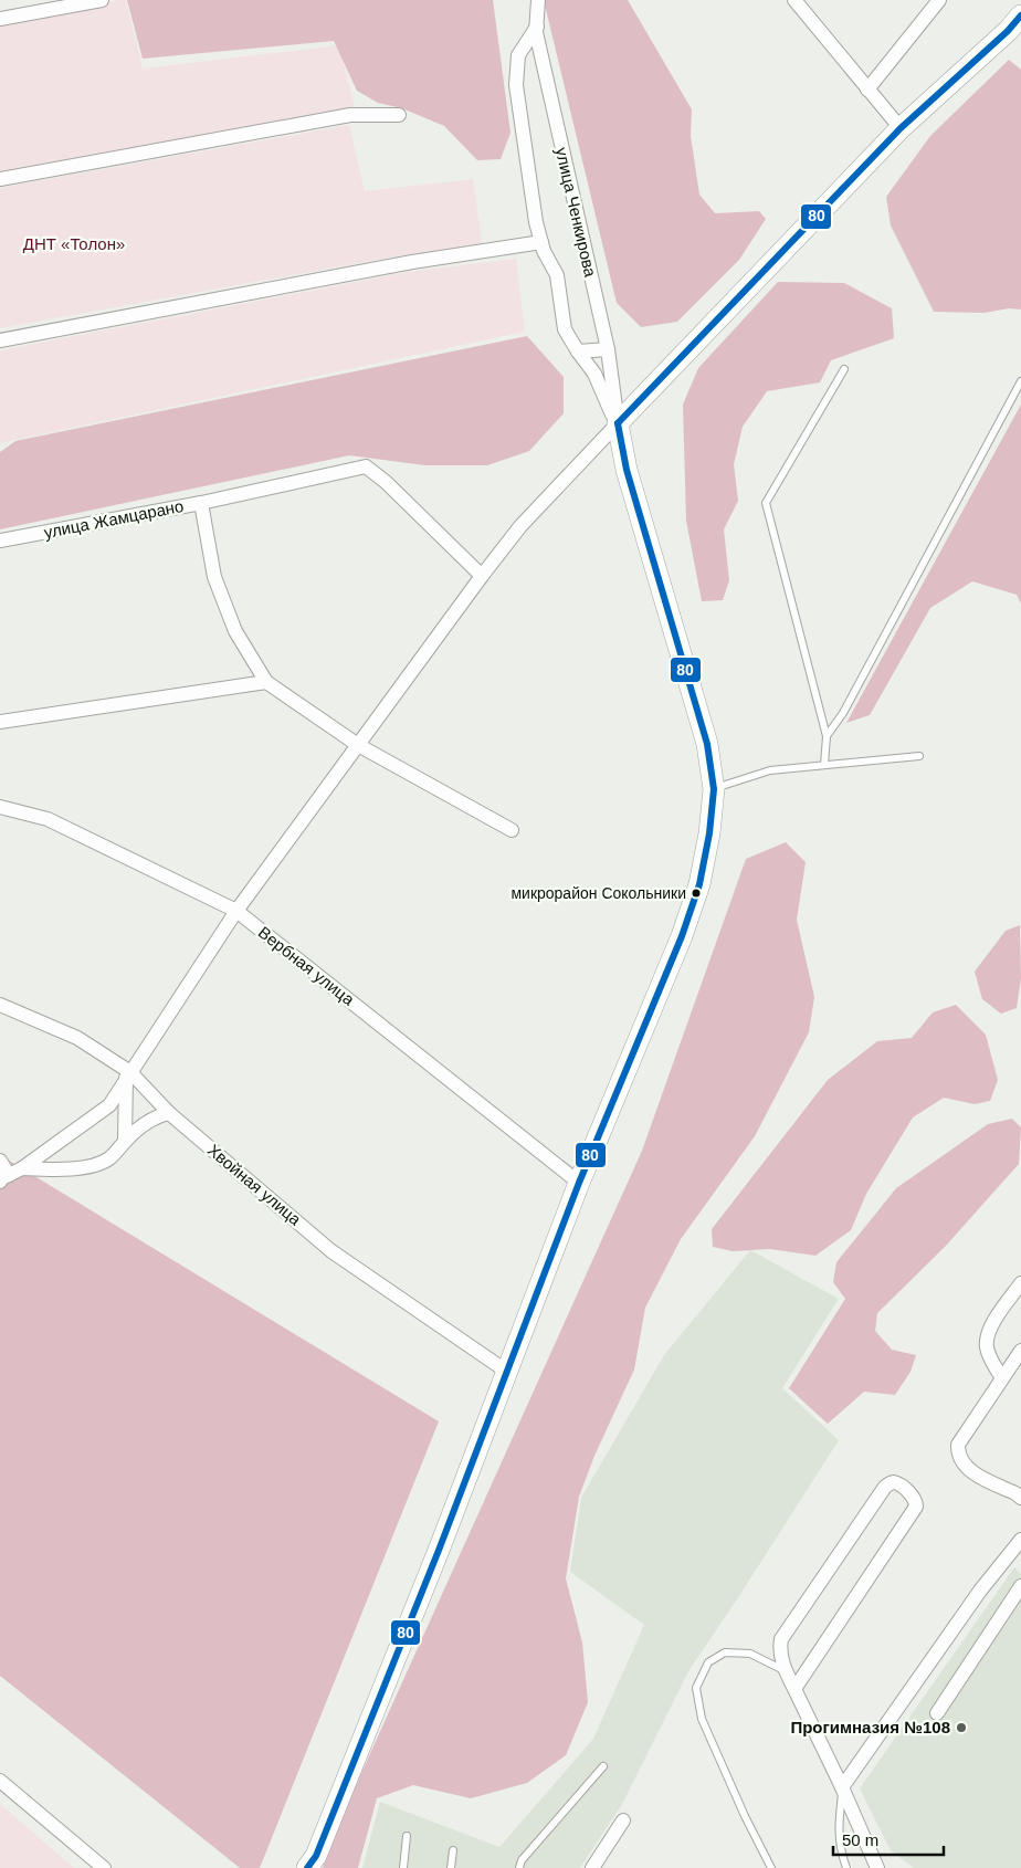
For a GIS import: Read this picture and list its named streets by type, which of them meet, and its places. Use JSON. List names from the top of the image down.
{
  "streets": {
    "street": [
      "улица Ченкирова",
      "улица Жамцарано",
      "Вербная улица",
      "Хвойная улица"
    ]
  },
  "parks": ["ДНТ «Толон»"],
  "places": ["микрорайон Сокольники", "Прогимназия №108"],
  "lines": ["transit line 80"],
  "scale_bar": "50 m"
}
